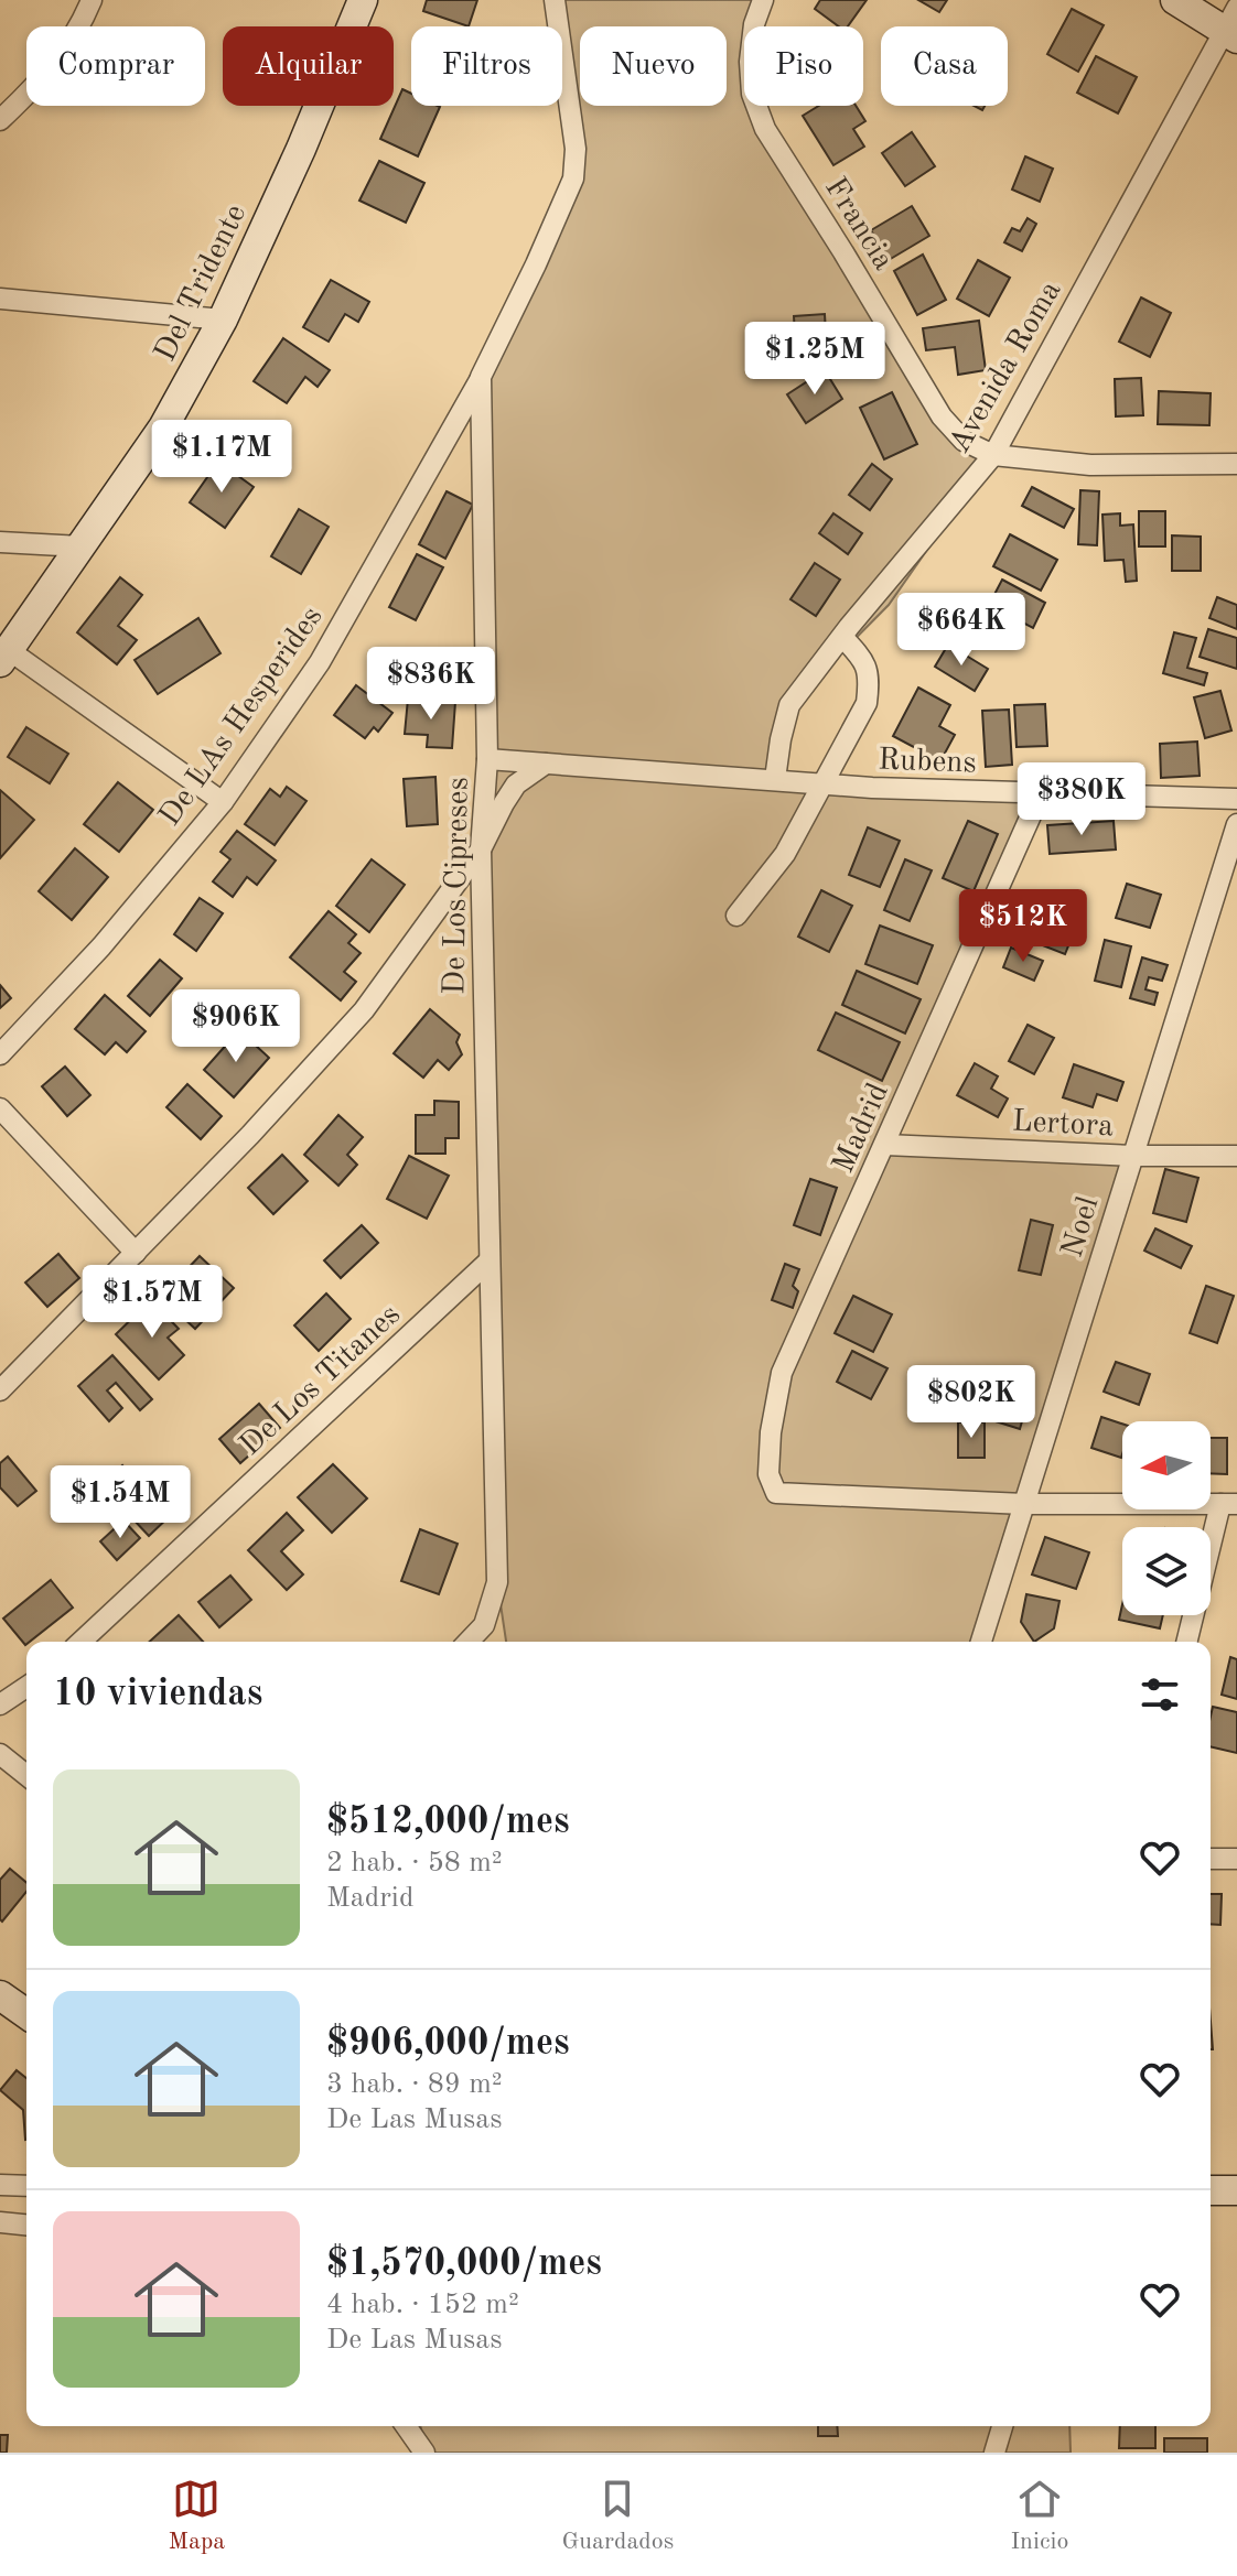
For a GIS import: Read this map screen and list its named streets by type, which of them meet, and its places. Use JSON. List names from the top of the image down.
{
  "streets": {
    "main road": ["Del Tridente"],
    "street": [
      "Francia",
      "Avenida Roma",
      "De LAs Hesperides",
      "Rubens",
      "De Los Cipreses",
      "Lertora",
      "Madrid",
      "Noel",
      "De Los Titanes"
    ]
  },
  "crossings": [
    ["Francia", "Avenida Roma"],
    ["Avenida Roma", "Rubens"],
    ["De LAs Hesperides", "De Los Cipreses"],
    ["Rubens", "De Los Cipreses"],
    ["Rubens", "Madrid"],
    ["De Los Cipreses", "De Los Titanes"],
    ["Lertora", "Madrid"],
    ["Lertora", "Noel"],
    ["Madrid", "Noel"]
  ],
  "north": "left",
  "page": {
    "chip": [
      "Comprar",
      "Alquilar",
      "Filtros",
      "Nuevo",
      "Piso",
      "Casa"
    ],
    "price": [
      "$1.25M",
      "$1.17M",
      "$664K",
      "$836K",
      "$380K",
      "$512K",
      "$906K",
      "$1.57M",
      "$802K",
      "$1.54M"
    ],
    "heading": "10 viviendas",
    "list": [
      {
        "name": "$512,000/mes",
        "note": "2 hab. · 58 m² · Madrid"
      },
      {
        "name": "$906,000/mes",
        "note": "3 hab. · 89 m² · De Las Musas"
      },
      {
        "name": "$1,570,000/mes",
        "note": "4 hab. · 152 m² · De Las Musas"
      }
    ],
    "tabs": ["Mapa", "Guardados", "Inicio"]
  }
}
